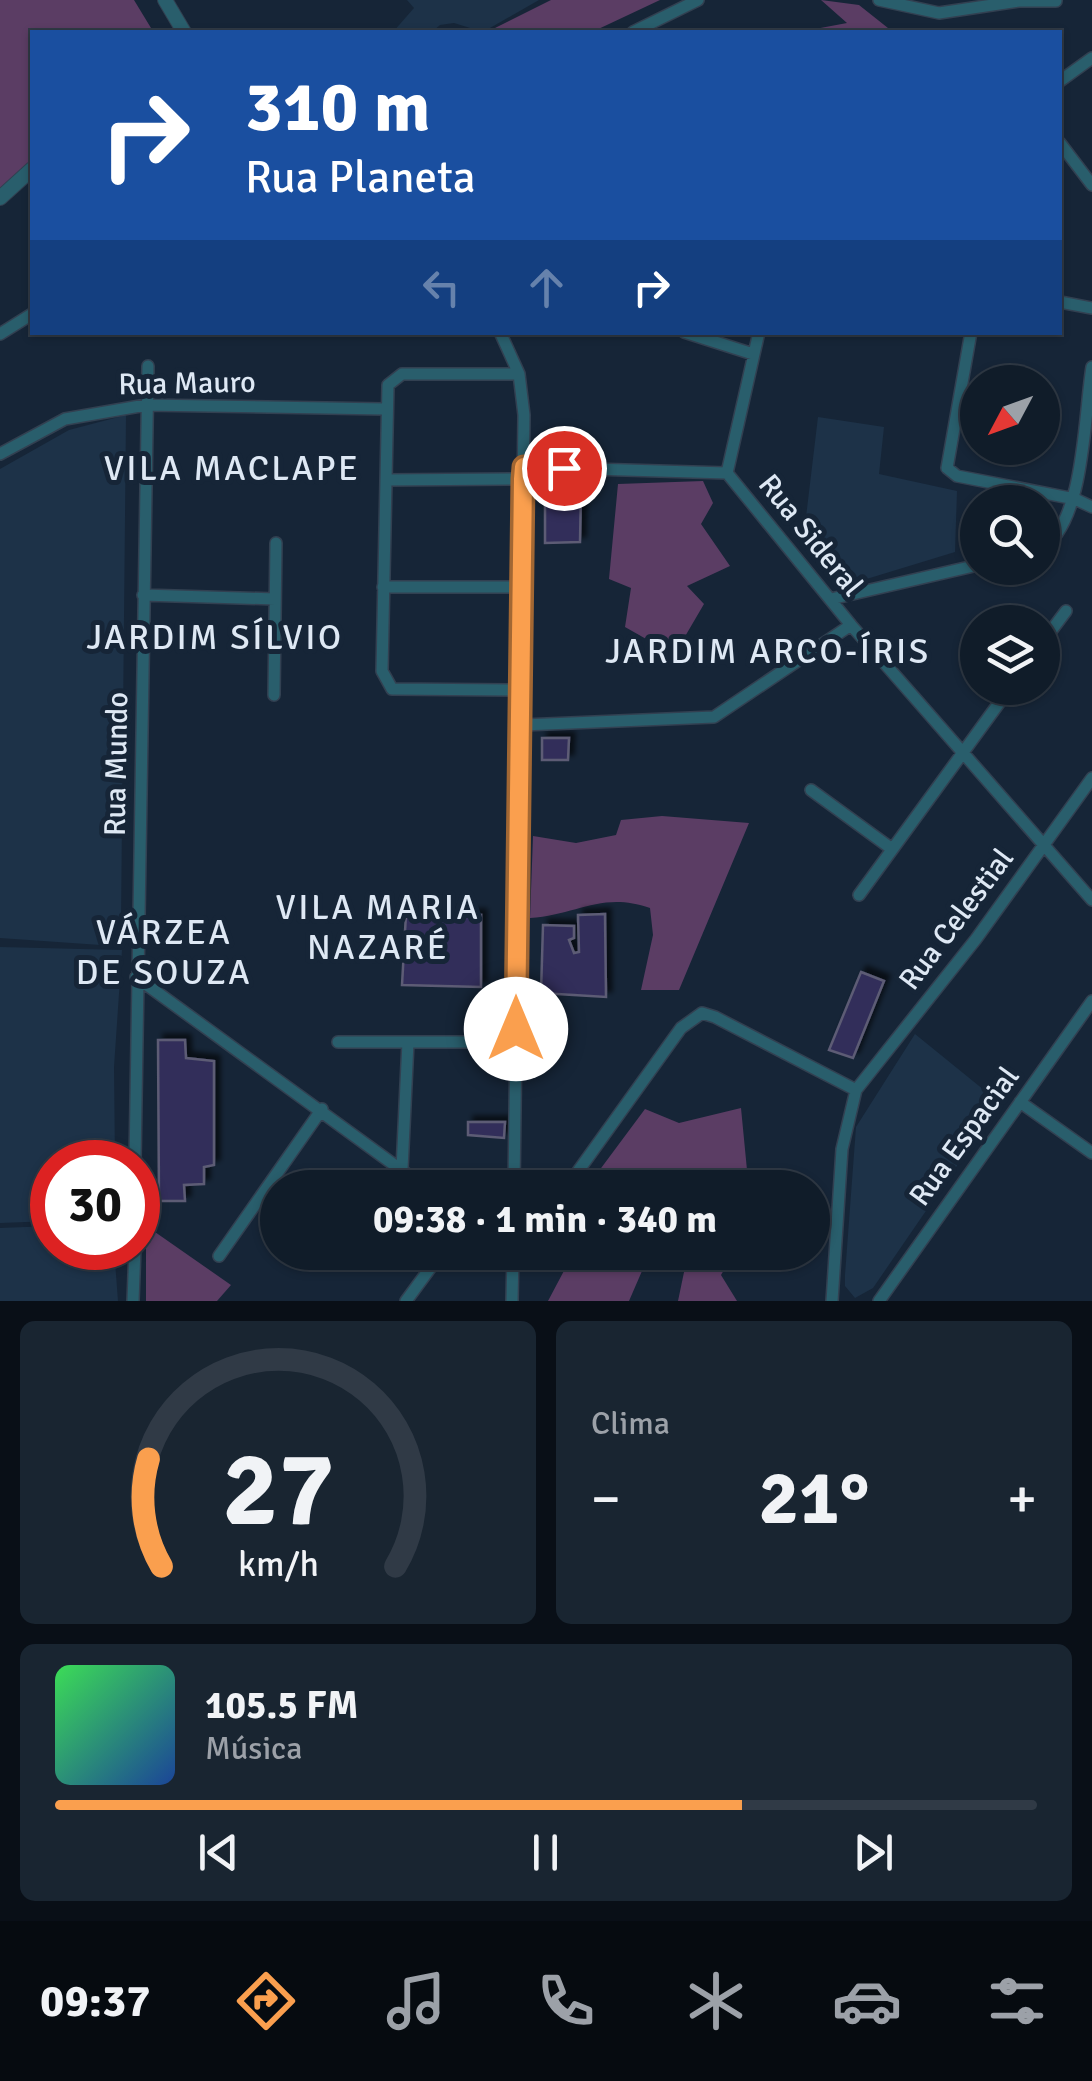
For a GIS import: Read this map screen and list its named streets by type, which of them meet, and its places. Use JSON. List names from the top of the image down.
{
  "streets": {
    "street": [
      "Rua Mauro",
      "Rua Sideral",
      "Rua Mundo",
      "Rua Celestial",
      "Rua Espacial"
    ]
  },
  "crossings": [
    ["Rua Mauro", "Rua Mundo"],
    ["Rua Sideral", "Rua Celestial"]
  ],
  "districts": [
    "VILA MACLAPE",
    "JARDIM SÍLVIO",
    "JARDIM ARCO-ÍRIS",
    "VILA MARIA NAZARÉ",
    "VÁRZEA DE SOUZA"
  ],
  "north": "bottom left",
  "page": {
    "turn": ["310 m", "Rua Planeta"],
    "limit": "30",
    "trip": "09:38 · 1 min · 340 m",
    "tile": "Clima",
    "heat": ["−", "21°", "+"],
    "song": ["105.5 FM", "Música"],
    "tabs": "09:37",
    "gauge": ["27", "km/h"]
  }
}
